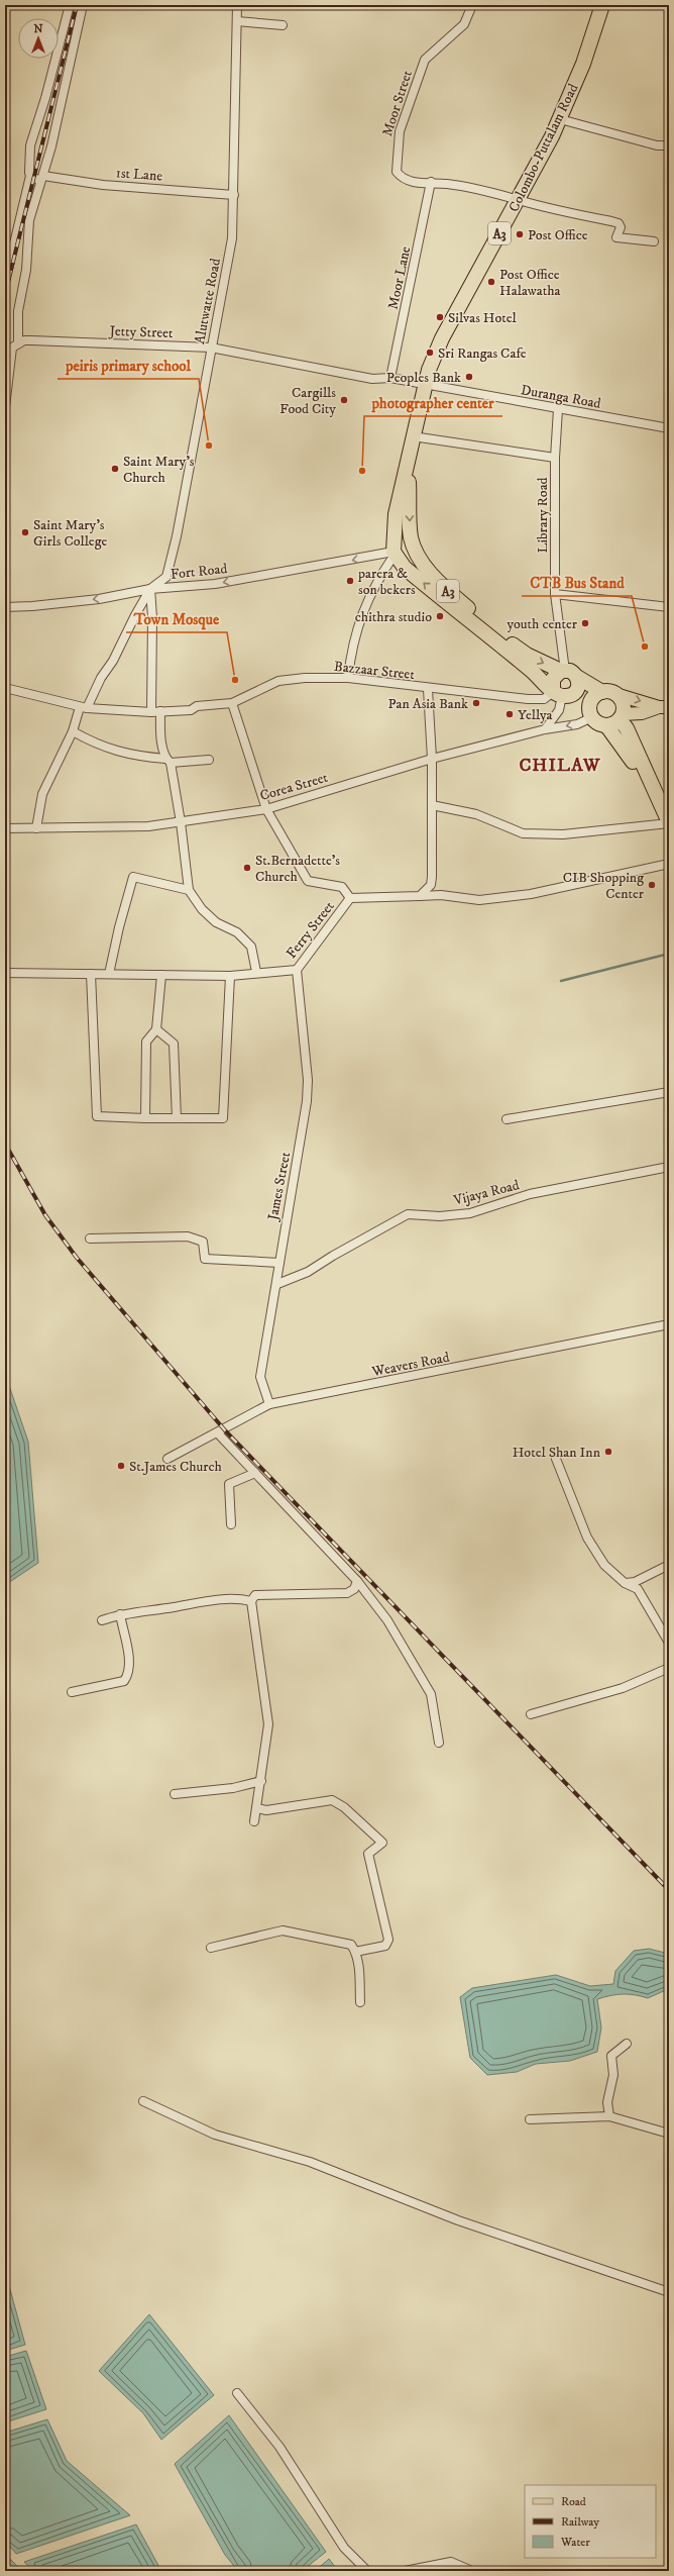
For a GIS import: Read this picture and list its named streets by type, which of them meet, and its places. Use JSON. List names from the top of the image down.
{
  "streets": {
    "highway": ["Colombo-Puttalam Road", "A3"],
    "street": [
      "Moor Street",
      "1st Lane",
      "Moor Lane",
      "Alutwatte Road",
      "Jetty Street",
      "Duranga Road",
      "Library Road",
      "Fort Road",
      "Bazzaar Street",
      "Corea Street",
      "Ferry Street",
      "James Street",
      "Vijaya Road",
      "Weavers Road"
    ]
  },
  "crossings": [
    ["Moor Street", "Colombo-Puttalam Road"],
    ["Moor Street", "Moor Lane"],
    ["Colombo-Puttalam Road", "A3"],
    ["Colombo-Puttalam Road", "Jetty Street"],
    ["Colombo-Puttalam Road", "Duranga Road"],
    ["Colombo-Puttalam Road", "Library Road"],
    ["Colombo-Puttalam Road", "Fort Road"],
    ["Colombo-Puttalam Road", "Corea Street"],
    ["1st Lane", "Alutwatte Road"],
    ["A3", "Fort Road"],
    ["A3", "Bazzaar Street"],
    ["Moor Lane", "Jetty Street"],
    ["Alutwatte Road", "Jetty Street"],
    ["Alutwatte Road", "Fort Road"],
    ["Jetty Street", "Duranga Road"],
    ["Duranga Road", "Library Road"],
    ["Ferry Street", "James Street"],
    ["James Street", "Vijaya Road"],
    ["James Street", "Weavers Road"]
  ],
  "one_way": ["Fort Road"],
  "districts": ["CHILAW"],
  "places": [
    "Post Office",
    "Post Office Halawatha",
    "Silvas Hotel",
    "Sri Rangas Cafe",
    "Peoples Bank",
    "Cargills Food City",
    "peiris primary school",
    "Saint Mary's Church",
    "photographer center",
    "Saint Mary's Girls College",
    "parera & son bekers",
    "chithra studio",
    "youth center",
    "CTB Bus Stand",
    "Town Mosque",
    "Pan Asia Bank",
    "Yellya",
    "St.Bernadette's Church",
    "CIB Shopping Center",
    "Hotel Shan Inn",
    "St.James Church"
  ],
  "legend": ["Road", "Railway", "Water"],
  "north": "top"
}
